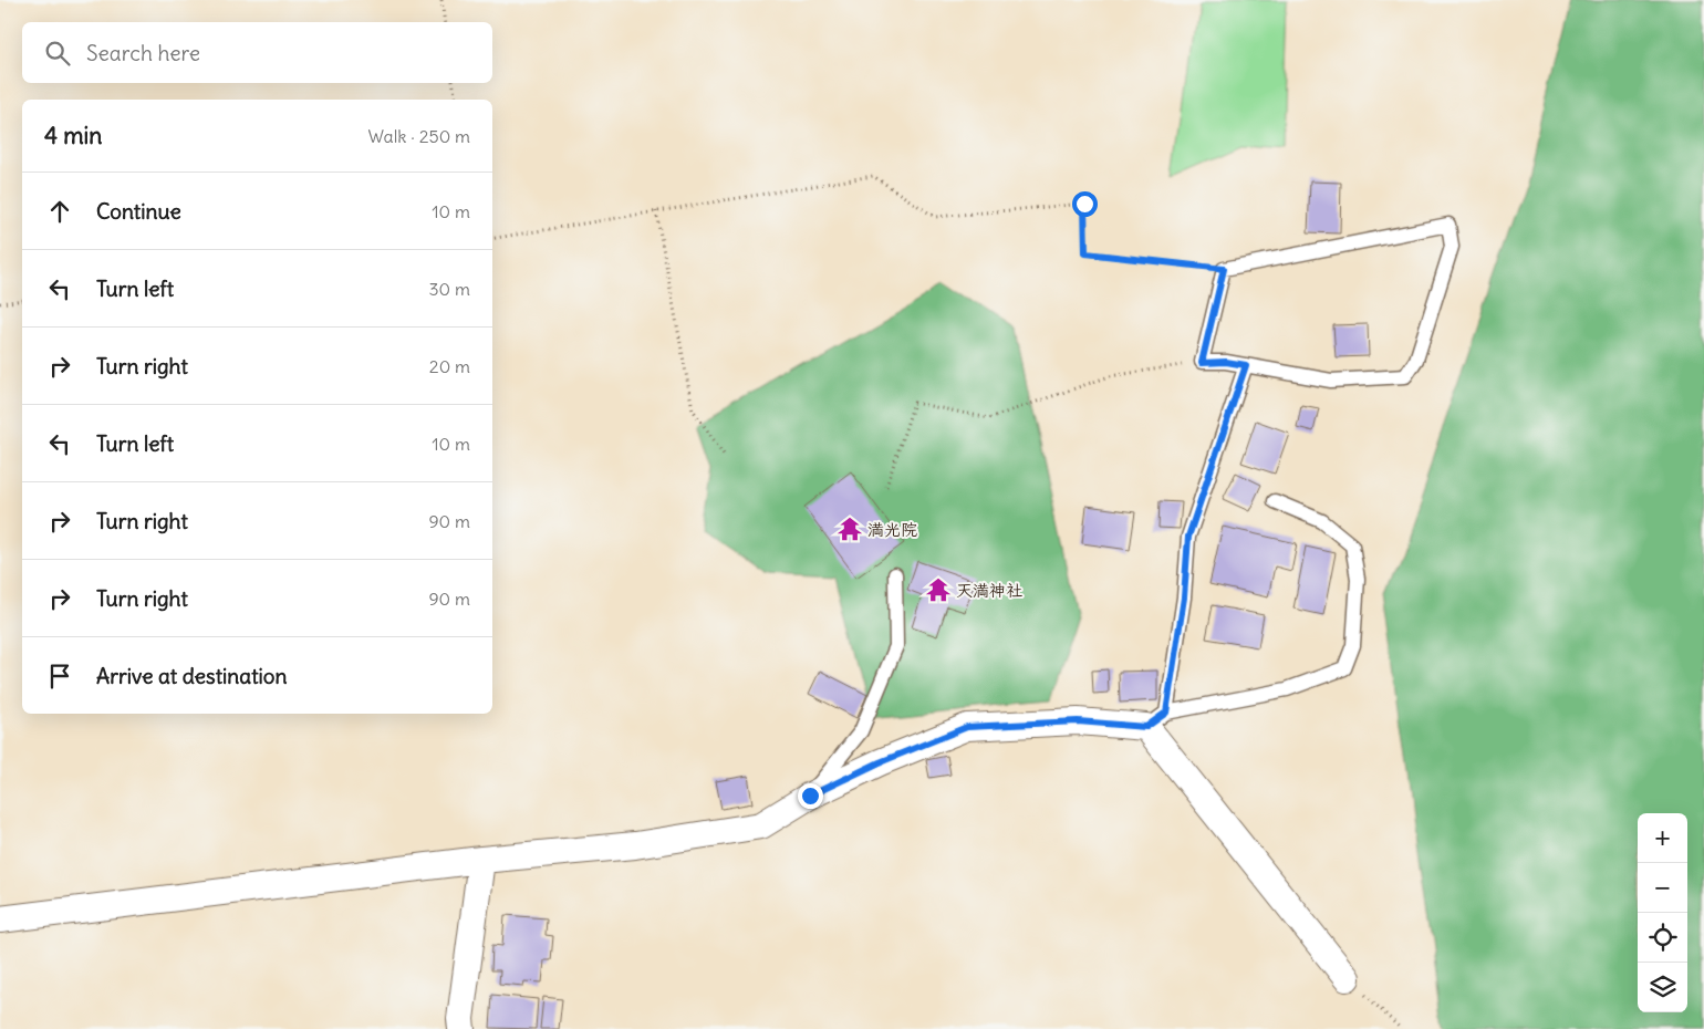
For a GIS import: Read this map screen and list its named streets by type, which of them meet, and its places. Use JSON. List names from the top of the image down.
{
  "places": {
    "temple": ["満光院", "天満神社"]
  },
  "page": {
    "search": "Search here",
    "heading": ["4 min", "Walk · 250 m"],
    "list": [
      ["Continue", "10 m"],
      ["Turn left", "30 m"],
      ["Turn right", "20 m"],
      ["Turn left", "10 m"],
      ["Turn right", "90 m"],
      ["Turn right", "90 m"],
      "Arrive at destination"
    ],
    "map_buttons": ["+", "−"]
  }
}
